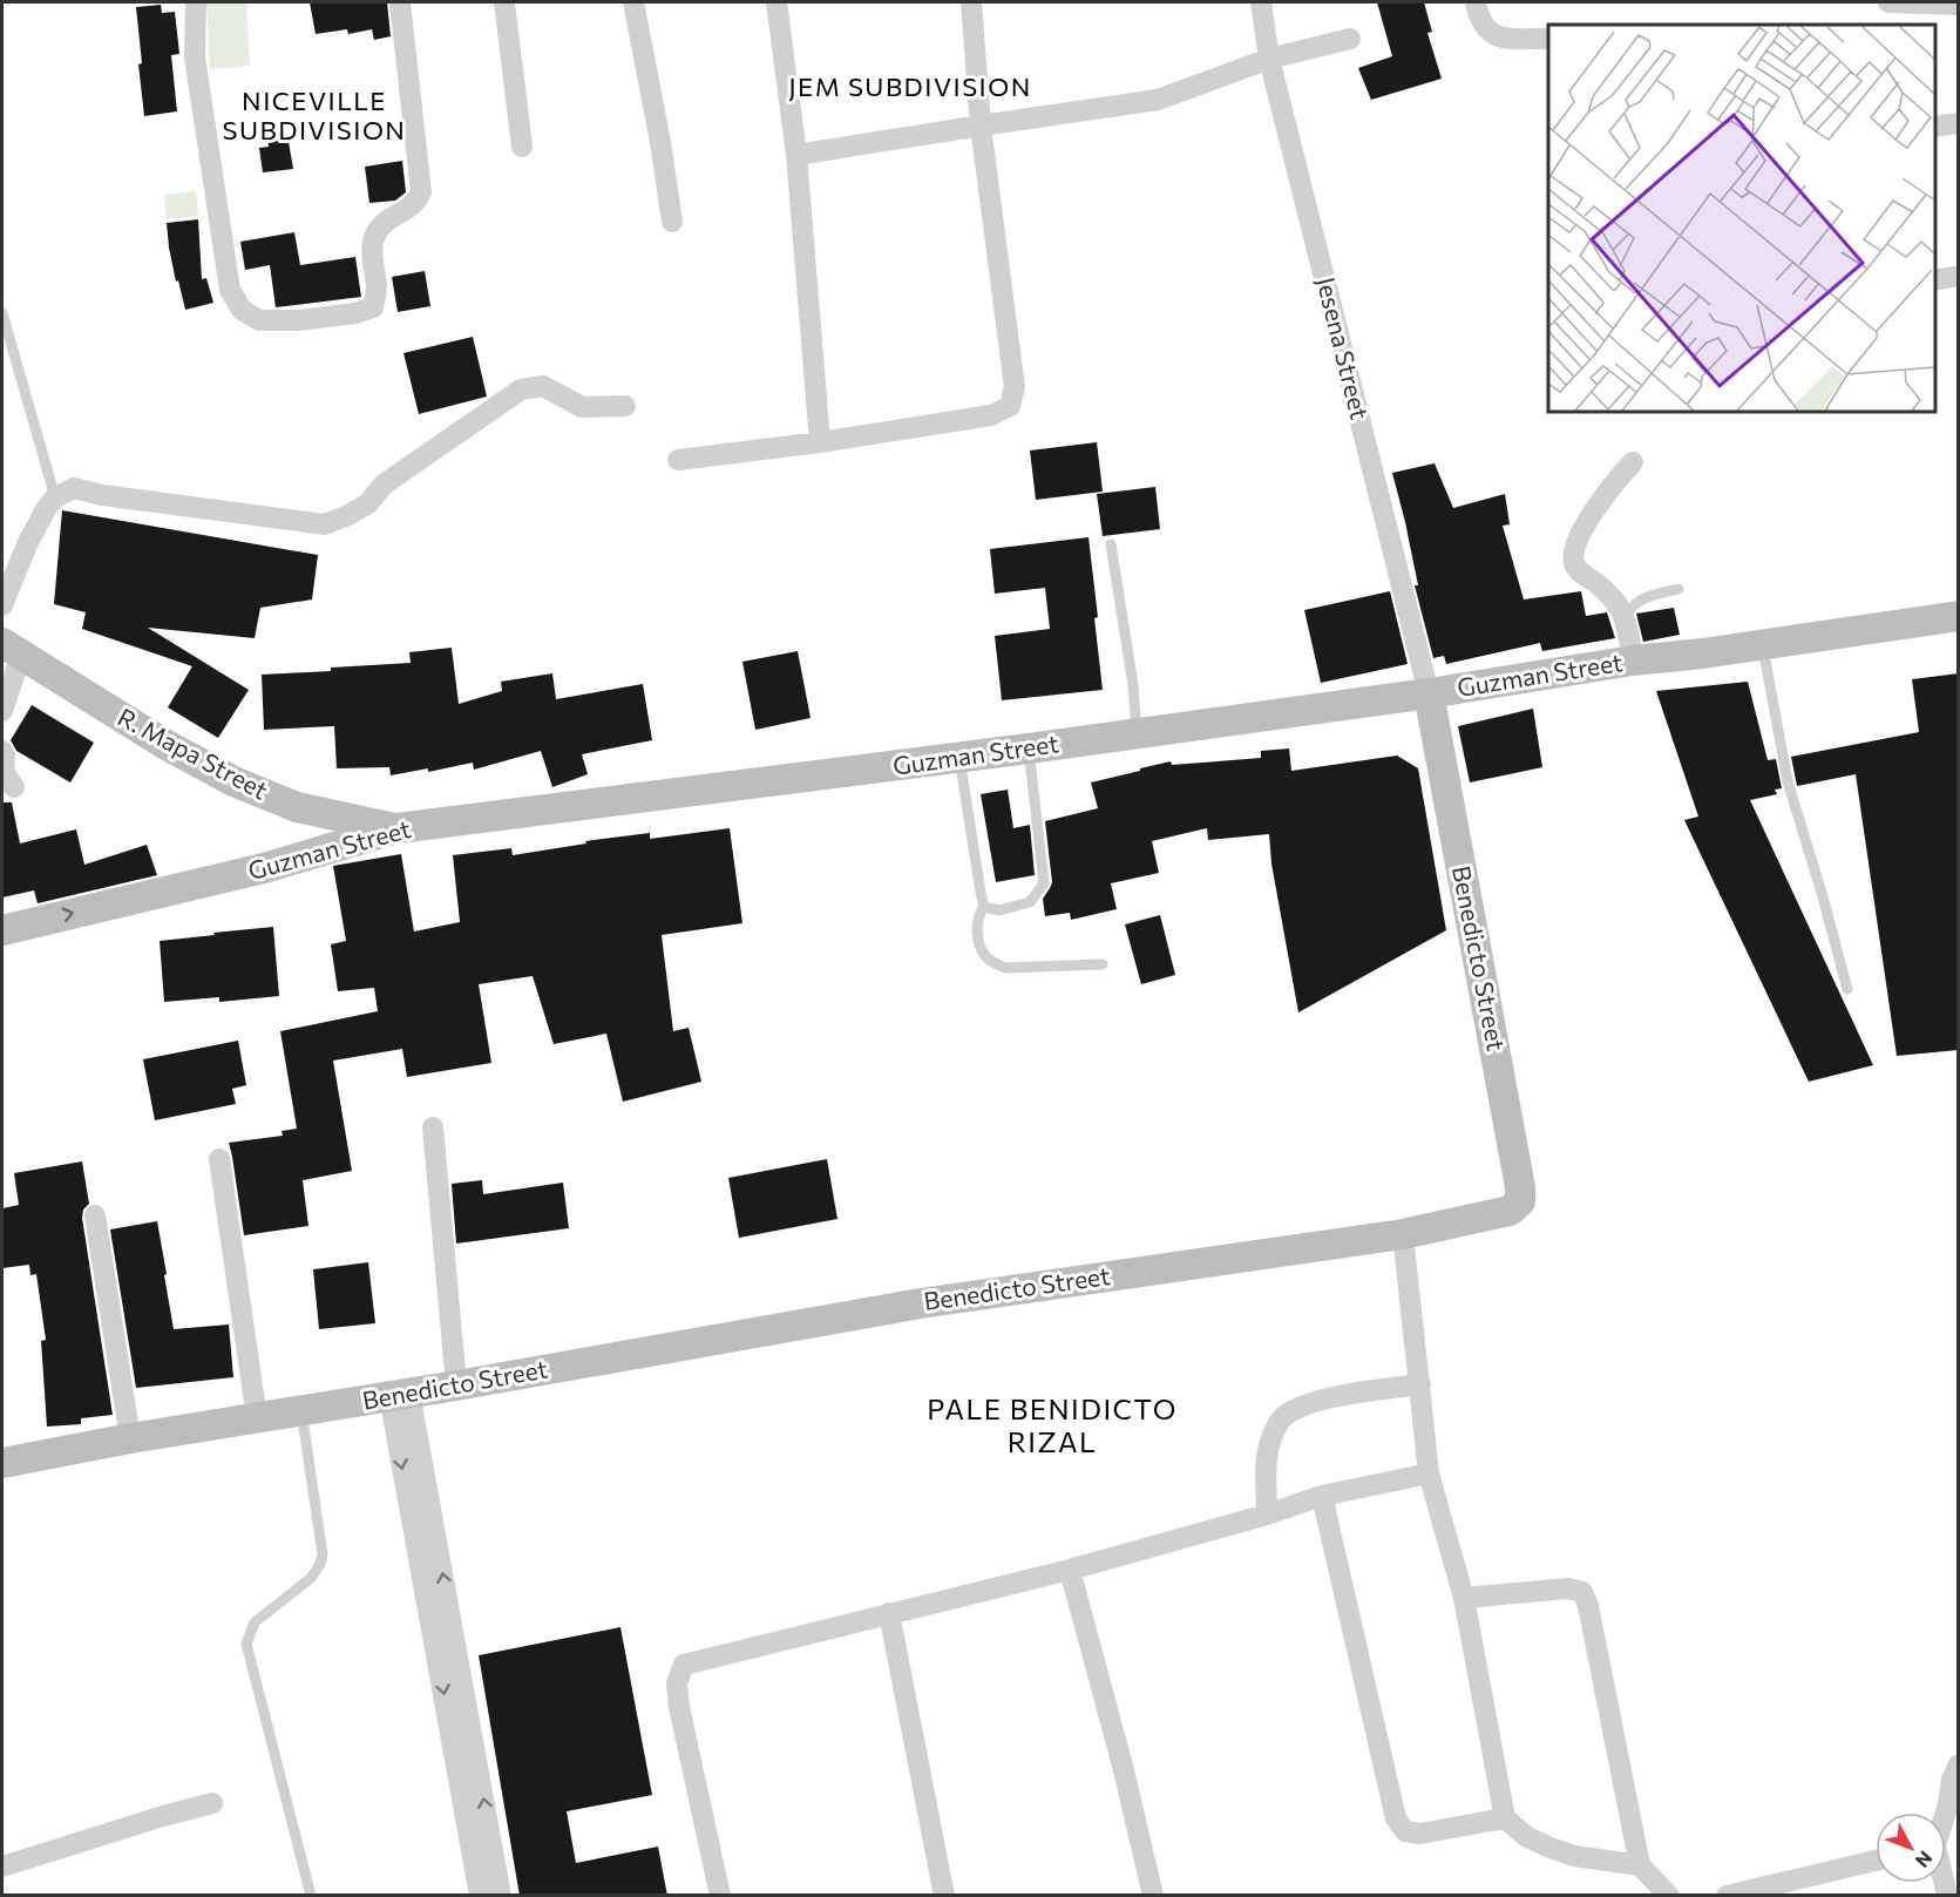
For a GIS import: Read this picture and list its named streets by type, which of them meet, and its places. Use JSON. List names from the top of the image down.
{
  "streets": {
    "main road": ["Guzman Street", "R. Mapa Street", "Benedicto Street"],
    "street": ["Jesena Street"]
  },
  "crossings": [
    ["Jesena Street", "Guzman Street"],
    ["Jesena Street", "Benedicto Street"],
    ["Guzman Street", "R. Mapa Street"],
    ["Guzman Street", "Benedicto Street"]
  ],
  "districts": ["JEM SUBDIVISION", "NICEVILLE SUBDIVISION", "PALE BENIDICTO RIZAL"],
  "north": "bottom right"
}
